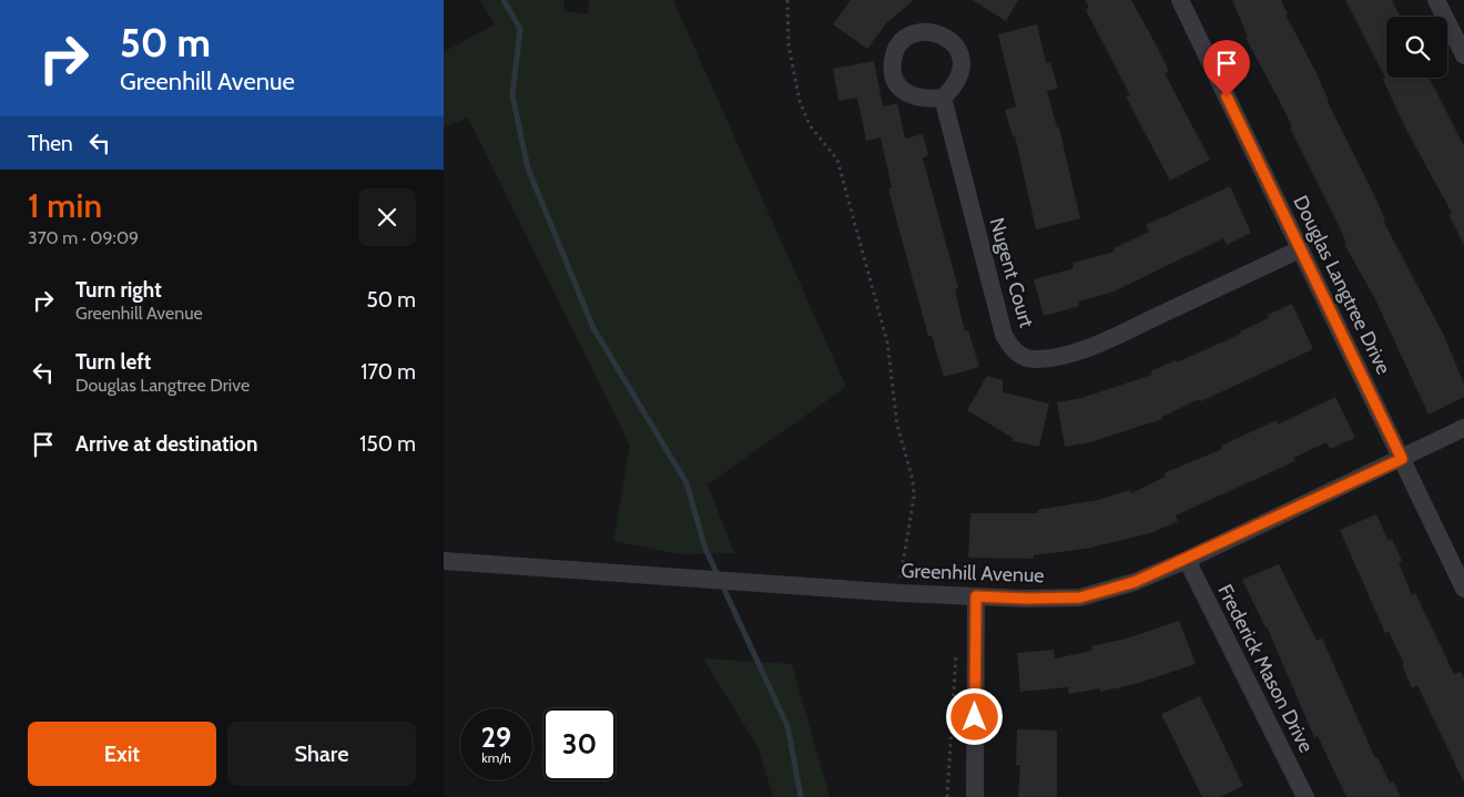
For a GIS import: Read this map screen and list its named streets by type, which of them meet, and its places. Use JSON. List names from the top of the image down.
{
  "streets": {
    "street": [
      "Nugent Court",
      "Douglas Langtree Drive",
      "Greenhill Avenue",
      "Frederick Mason Drive"
    ]
  },
  "crossings": [
    ["Nugent Court", "Douglas Langtree Drive"],
    ["Douglas Langtree Drive", "Greenhill Avenue"],
    ["Greenhill Avenue", "Frederick Mason Drive"]
  ],
  "page": {
    "turn": ["50 m", "Greenhill Avenue"],
    "then": "Then",
    "heading": ["1 min", "370 m · 09:09"],
    "list": [
      {
        "name": "Turn right",
        "note": "Greenhill Avenue",
        "value": "50 m"
      },
      {
        "name": "Turn left",
        "note": "Douglas Langtree Drive",
        "value": "170 m"
      },
      {
        "name": "Arrive at destination",
        "value": "150 m"
      }
    ],
    "speed": "29 km/h",
    "limit": "30",
    "buttons": ["Exit", "Share"]
  }
}
